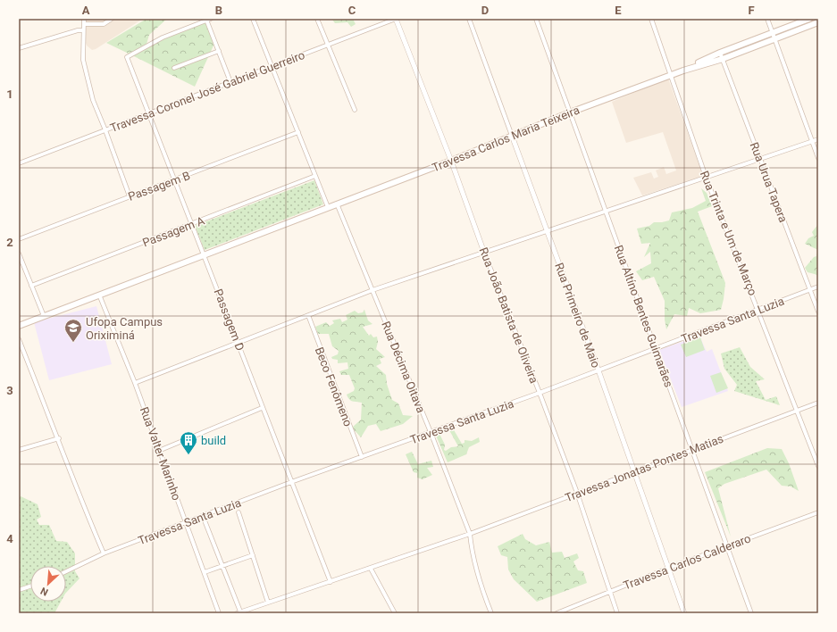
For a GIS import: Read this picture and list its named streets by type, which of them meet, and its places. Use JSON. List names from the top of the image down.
{
  "streets": {
    "main road": ["Travessa Carlos Maria Teixeira"],
    "street": [
      "Travessa Coronel José Gabriel Guerreiro",
      "Rua Urua Tapera",
      "Passagem B",
      "Passagem A",
      "Rua Trinta e Um de Março",
      "Rua João Batista de Oliveira",
      "Rua Primeiro de Maio",
      "Rua Altíno Bentes Guimarães",
      "Passagem D",
      "Travessa Santa Luzia",
      "Rua Décima Oitava",
      "Beco Fenômeno",
      "Rua Valter Marinho",
      "Travessa Jonatas Pontes Matias",
      "Travessa Carlos Calderaro"
    ]
  },
  "crossings": [
    ["Travessa Coronel José Gabriel Guerreiro", "Rua João Batista de Oliveira"],
    ["Travessa Coronel José Gabriel Guerreiro", "Passagem D"],
    ["Travessa Carlos Maria Teixeira", "Rua Urua Tapera"],
    ["Travessa Carlos Maria Teixeira", "Rua Trinta e Um de Março"],
    ["Travessa Carlos Maria Teixeira", "Rua João Batista de Oliveira"],
    ["Travessa Carlos Maria Teixeira", "Rua Primeiro de Maio"],
    ["Travessa Carlos Maria Teixeira", "Rua Altíno Bentes Guimarães"],
    ["Travessa Carlos Maria Teixeira", "Passagem D"],
    ["Travessa Carlos Maria Teixeira", "Rua Décima Oitava"],
    ["Travessa Carlos Maria Teixeira", "Rua Valter Marinho"],
    ["Rua Urua Tapera", "Travessa Santa Luzia"],
    ["Passagem B", "Passagem D"],
    ["Passagem A", "Passagem D"],
    ["Rua Trinta e Um de Março", "Travessa Santa Luzia"],
    ["Rua Trinta e Um de Março", "Travessa Jonatas Pontes Matias"],
    ["Rua João Batista de Oliveira", "Travessa Santa Luzia"],
    ["Rua João Batista de Oliveira", "Travessa Jonatas Pontes Matias"],
    ["Rua João Batista de Oliveira", "Travessa Carlos Calderaro"],
    ["Rua Primeiro de Maio", "Travessa Santa Luzia"],
    ["Rua Primeiro de Maio", "Travessa Jonatas Pontes Matias"],
    ["Rua Primeiro de Maio", "Travessa Carlos Calderaro"],
    ["Rua Altíno Bentes Guimarães", "Travessa Santa Luzia"],
    ["Rua Altíno Bentes Guimarães", "Travessa Jonatas Pontes Matias"],
    ["Rua Altíno Bentes Guimarães", "Travessa Carlos Calderaro"],
    ["Passagem D", "Travessa Santa Luzia"],
    ["Travessa Santa Luzia", "Rua Décima Oitava"],
    ["Travessa Santa Luzia", "Beco Fenômeno"],
    ["Travessa Santa Luzia", "Rua Valter Marinho"],
    ["Rua Décima Oitava", "Travessa Jonatas Pontes Matias"]
  ],
  "places": {
    "school or university": ["Ufopa Campus Oriximiná"],
    "building": ["build"]
  },
  "north": "bottom left",
  "grid": {
    "columns": [
      "A",
      "B",
      "C",
      "D",
      "E",
      "F"
    ],
    "rows": [
      "1",
      "2",
      "3",
      "4"
    ]
  }
}
